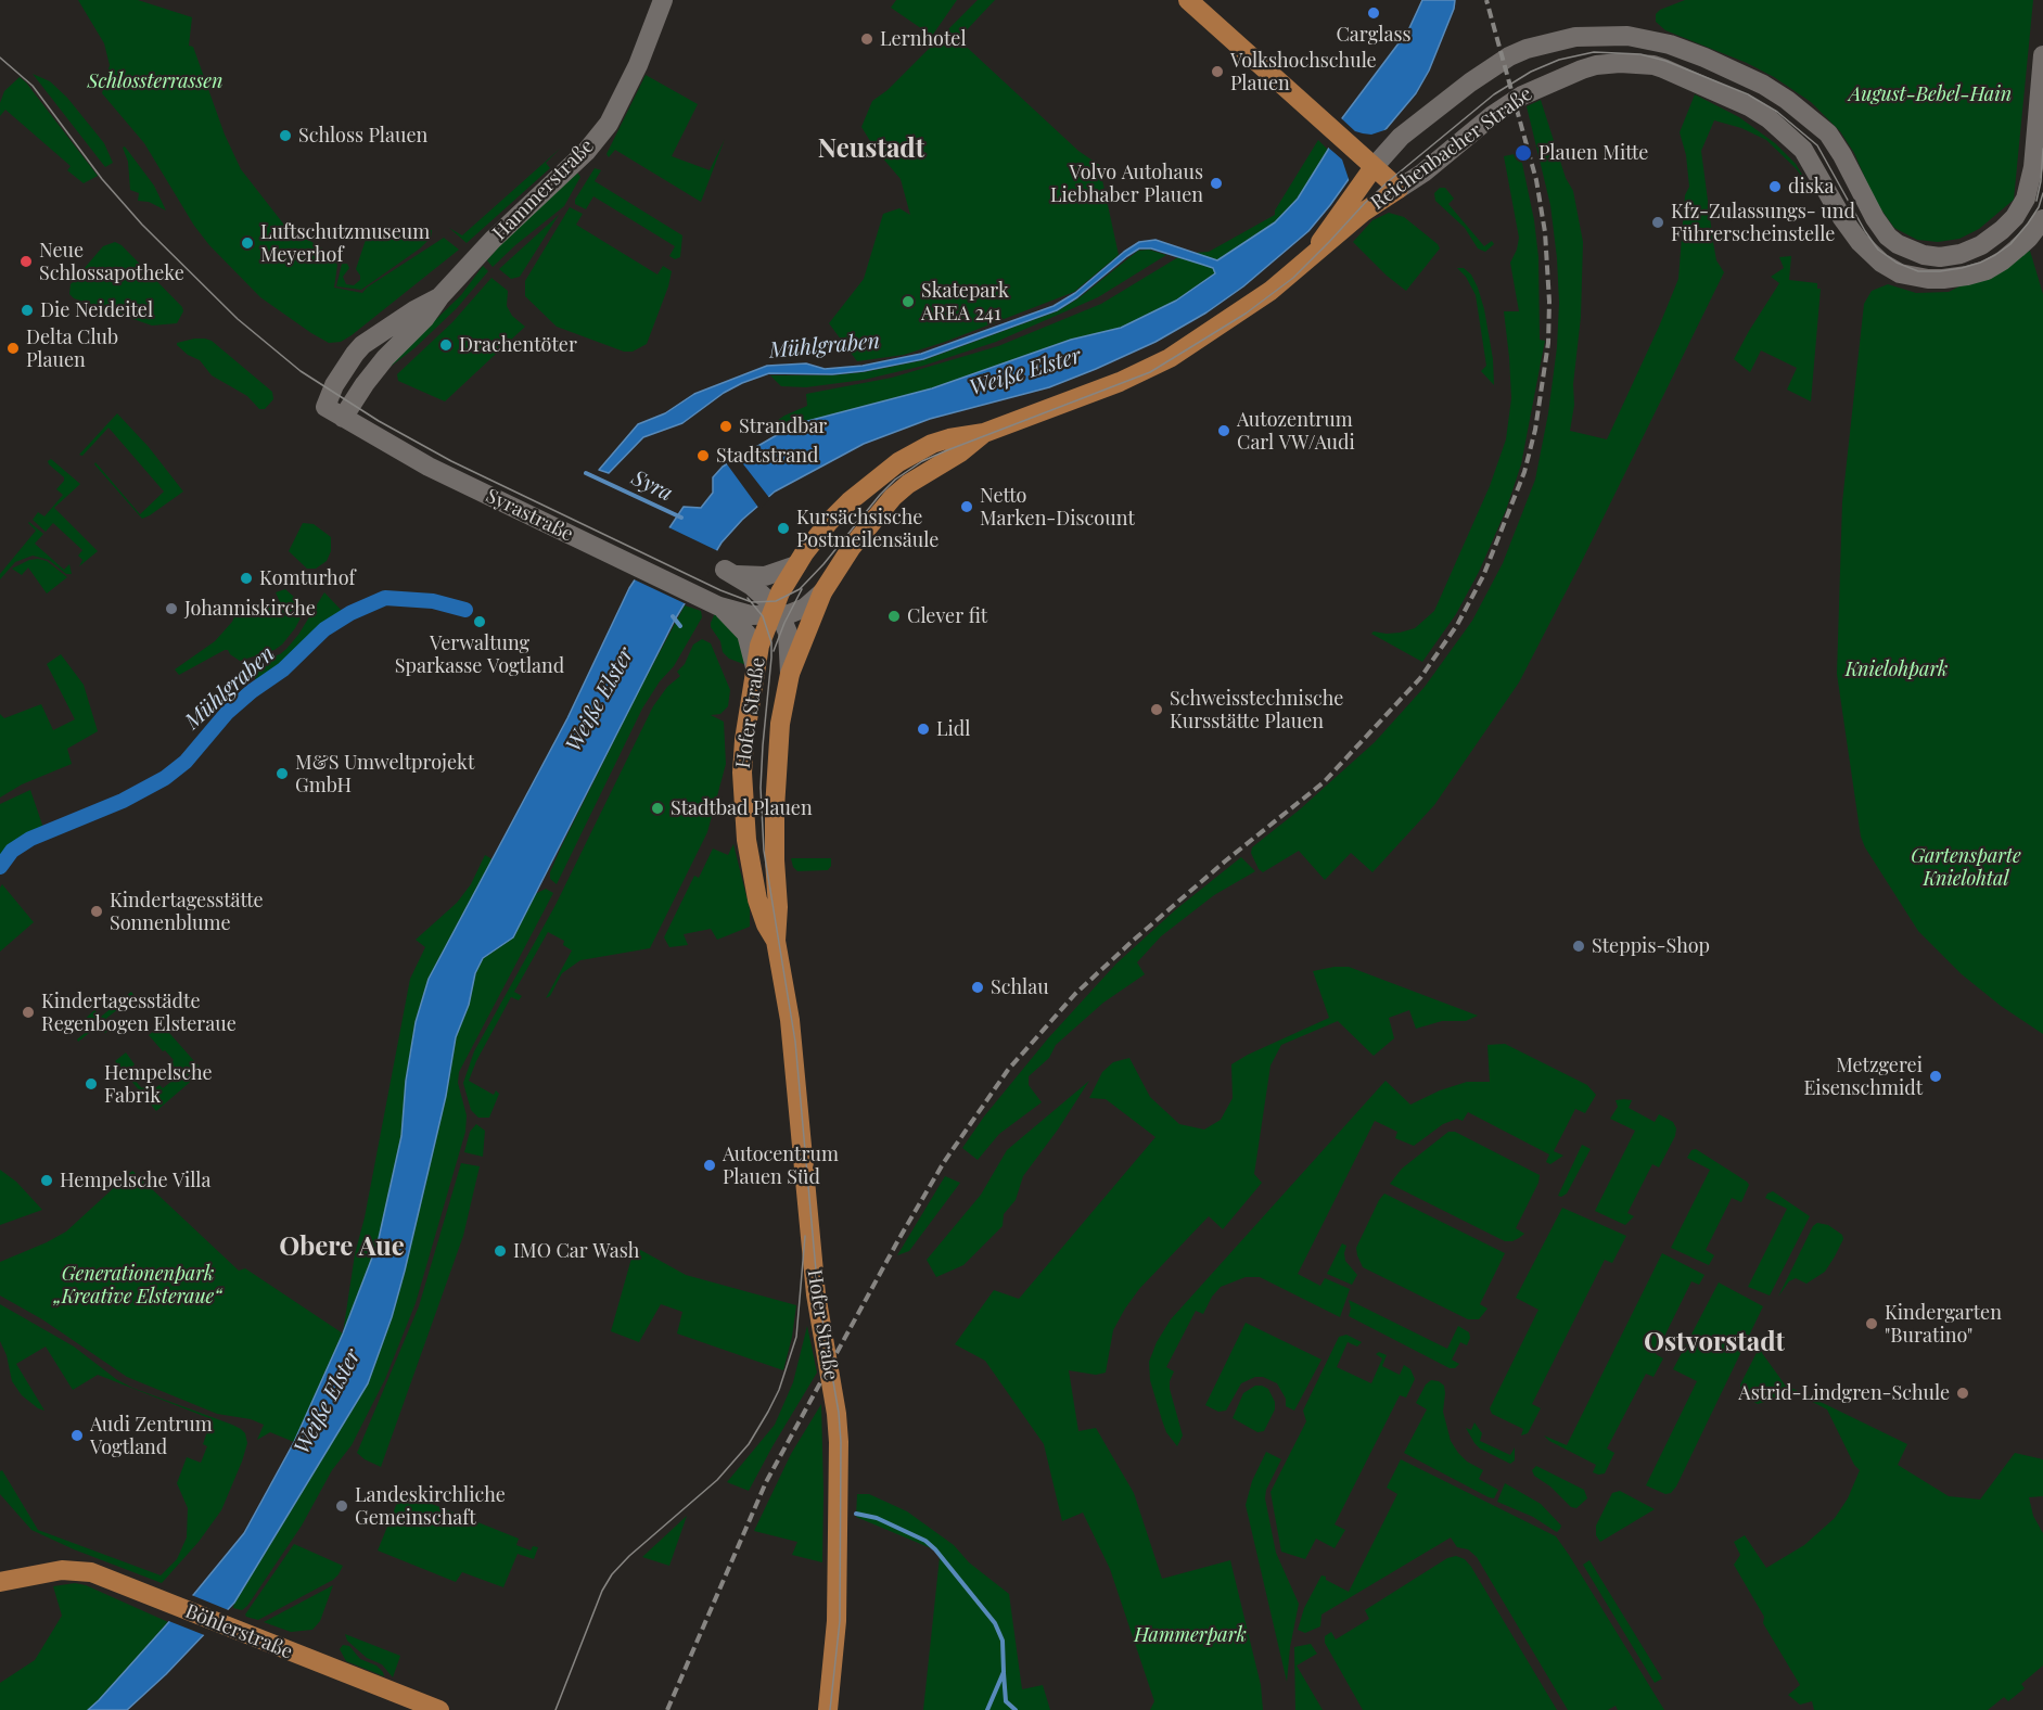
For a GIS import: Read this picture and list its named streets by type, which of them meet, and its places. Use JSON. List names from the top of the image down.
{
  "streets": {
    "main road": ["Reichenbacher Straße", "Hofer Straße", "Böhlerstraße"],
    "street": ["Hammerstraße", "Syrastraße"]
  },
  "crossings": [
    ["Reichenbacher Straße", "Hofer Straße"],
    ["Hammerstraße", "Syrastraße"]
  ],
  "districts": ["Neustadt", "Obere Aue", "Ostvorstadt"],
  "water": ["Mühlgraben", "Weiße Elster", "Syra"],
  "parks": [
    "Schlossterrassen",
    "August-Bebel-Hain",
    "Knielohpark",
    "Gartensparte Knielohtal",
    "Generationenpark „Kreative Elsteraue“",
    "Hammerpark"
  ],
  "places": [
    "Carglass",
    "Lernhotel",
    "Volkshochschule Plauen",
    "Schloss Plauen",
    "Plauen Mitte",
    "Volvo Autohaus Liebhaber Plauen",
    "diska",
    "Kfz-Zulassungs- und Führerscheinstelle",
    "Luftschutzmuseum Meyerhof",
    "Neue Schlossapotheke",
    "Skatepark AREA 241",
    "Die Neideitel",
    "Drachentöter",
    "Delta Club Plauen",
    "Strandbar",
    "Autozentrum Carl VW/Audi",
    "Stadtstrand",
    "Netto Marken-Discount",
    "Kursächsische Postmeilensäule",
    "Komturhof",
    "Johanniskirche",
    "Clever fit",
    "Verwaltung Sparkasse Vogtland",
    "Schweisstechnische Kursstätte Plauen",
    "Lidl",
    "M&S Umweltprojekt GmbH",
    "Stadtbad Plauen",
    "Kindertagesstätte Sonnenblume",
    "Steppis-Shop",
    "Schlau",
    "Kindertagesstädte Regenbogen Elsteraue",
    "Metzgerei Eisenschmidt",
    "Hempelsche Fabrik",
    "Autocentrum Plauen Süd",
    "Hempelsche Villa",
    "IMO Car Wash",
    "Kindergarten \"Buratino\"",
    "Astrid-Lindgren-Schule",
    "Audi Zentrum Vogtland",
    "Landeskirchliche Gemeinschaft"
  ]
}
